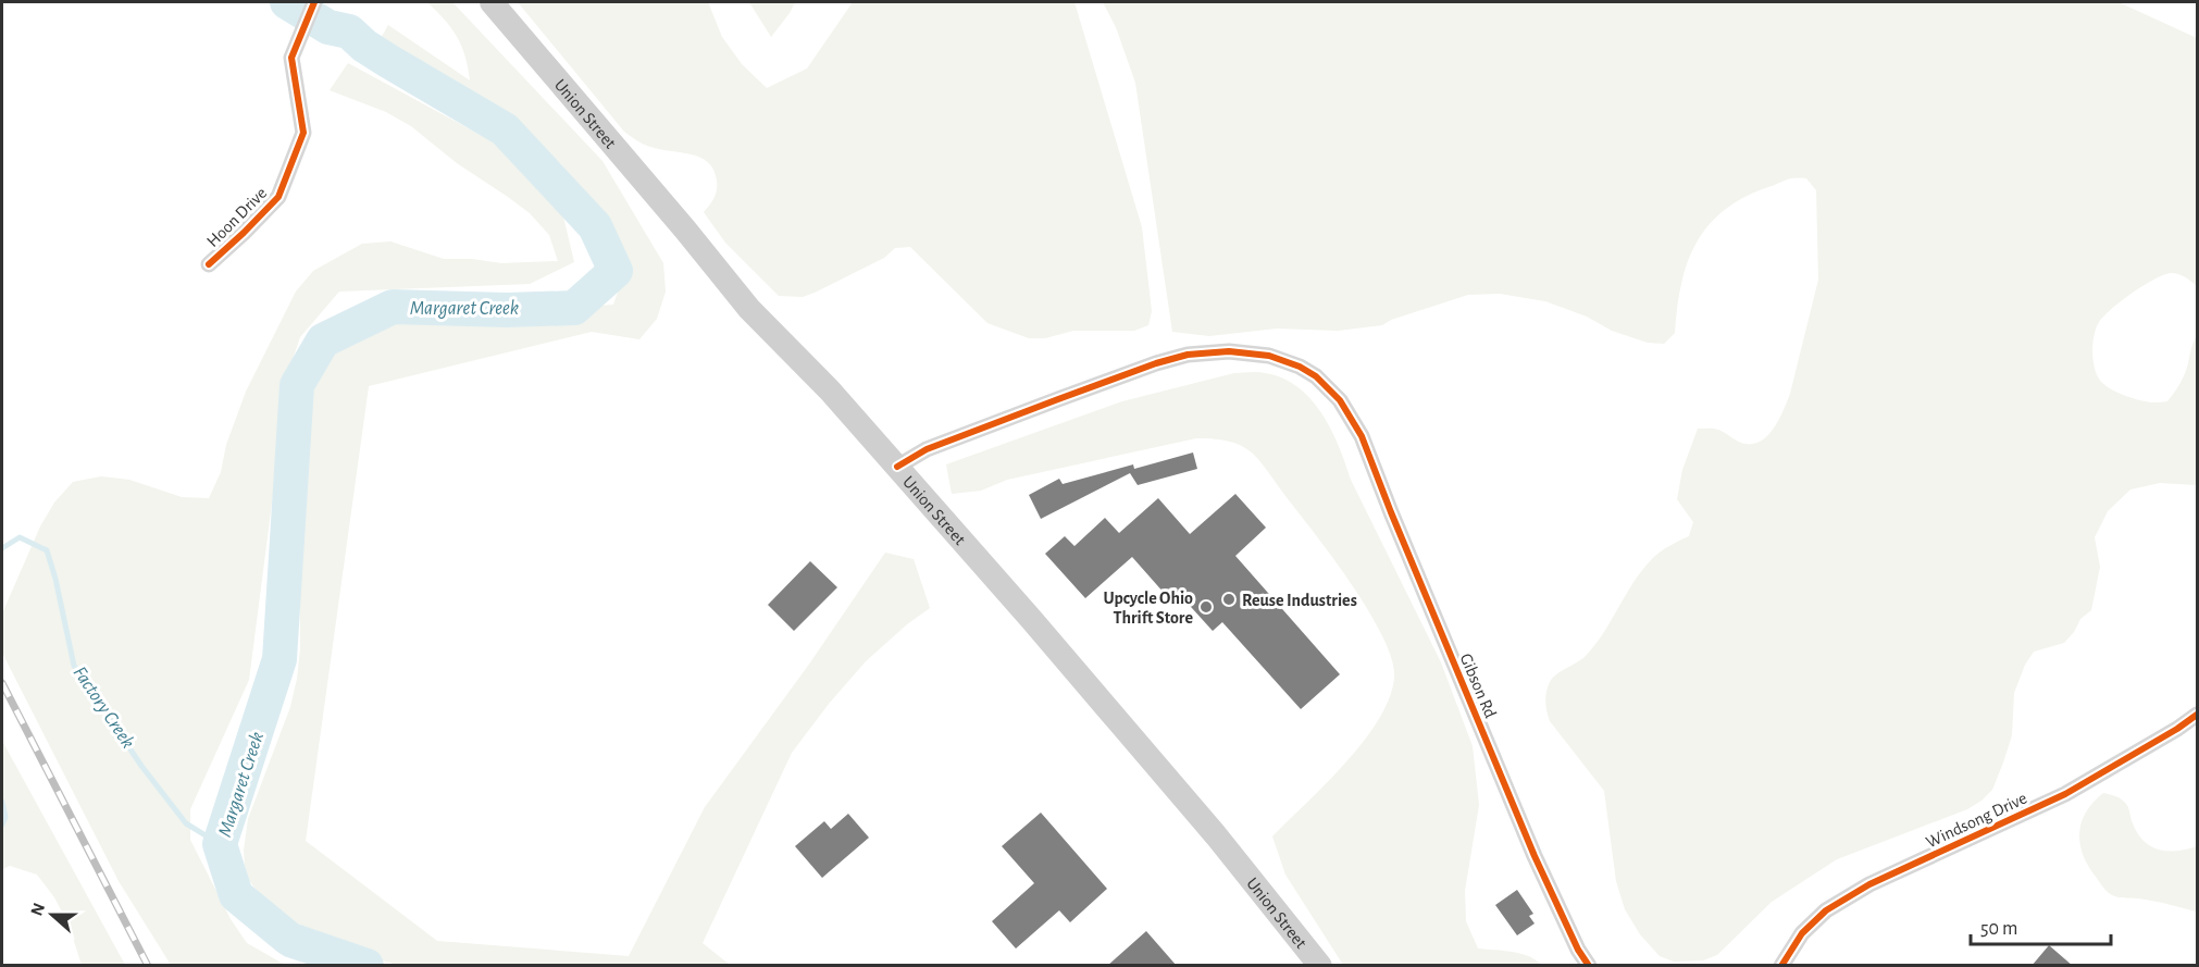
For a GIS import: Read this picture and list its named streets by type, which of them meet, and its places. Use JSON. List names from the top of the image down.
{
  "streets": {
    "main road": ["Union Street"],
    "street": ["Hoon Drive", "Gibson Rd", "Windsong Drive"]
  },
  "crossings": [
    ["Union Street", "Gibson Rd"]
  ],
  "water": ["Margaret Creek", "Factory Creek"],
  "places": ["Reuse Industries", "Upcycle Ohio Thrift Store"],
  "scale_bar": "50 m",
  "north": "left"
}
